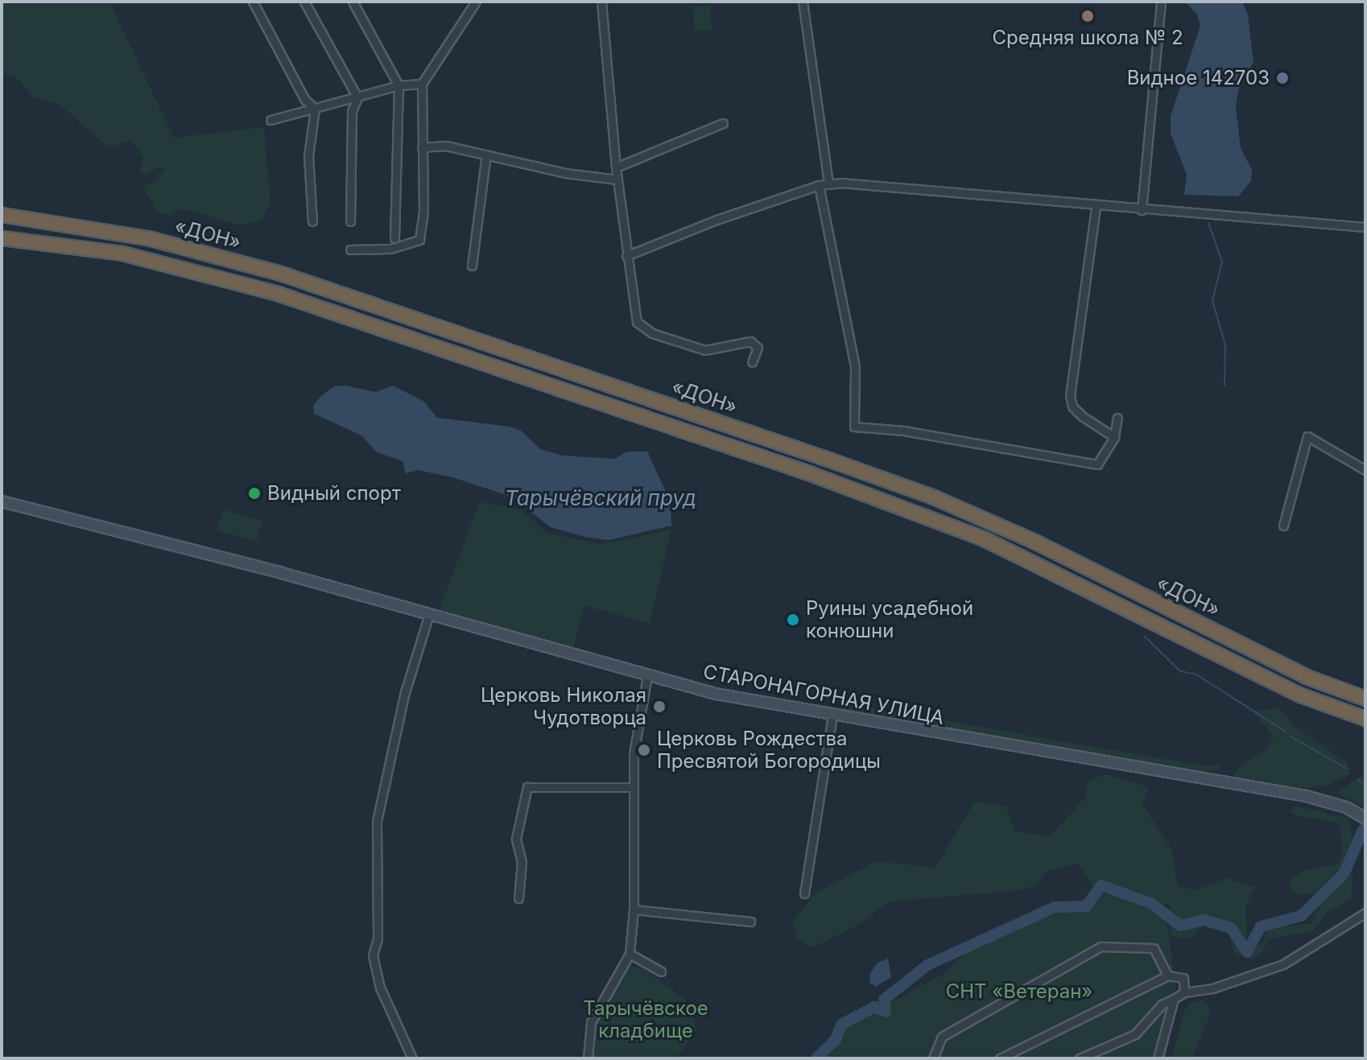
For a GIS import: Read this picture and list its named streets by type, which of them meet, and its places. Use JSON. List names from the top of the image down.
{
  "streets": {
    "highway": ["«ДОН»"],
    "main road": ["СТАРОНАГОРНАЯ УЛИЦА"]
  },
  "water": ["Тарычёвский пруд"],
  "parks": ["СНТ «Ветеран»", "Тарычёвское кладбище"],
  "places": [
    "Средняя школа № 2",
    "Видное 142703",
    "Видный спорт",
    "Руины усадебной конюшни",
    "Церковь Николая Чудотворца",
    "Церковь Рождества Пресвятой Богородицы"
  ]
}
